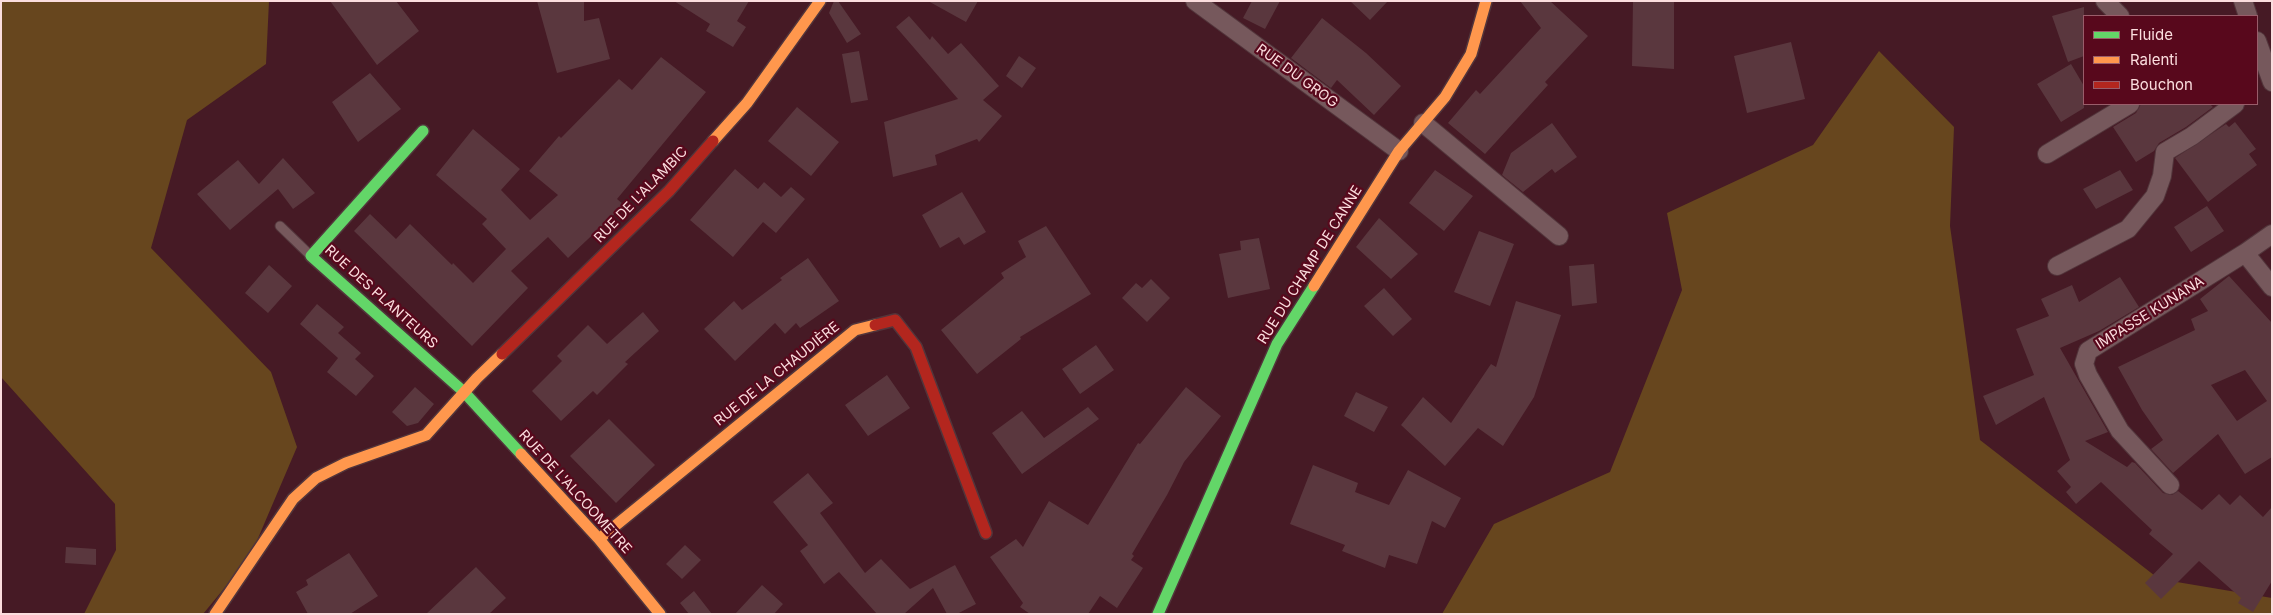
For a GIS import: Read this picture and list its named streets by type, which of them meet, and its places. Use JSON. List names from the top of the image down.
{
  "streets": {
    "street": [
      "RUE DU GROG",
      "RUE DE L'ALAMBIC",
      "RUE DU CHAMP DE CANNE",
      "RUE DES PLANTEURS",
      "IMPASSE KUNANA",
      "RUE DE LA CHAUDIÈRE",
      "RUE DE L'ALCOOMETRE"
    ]
  },
  "crossings": [
    ["RUE DU GROG", "RUE DU CHAMP DE CANNE"],
    ["RUE DE L'ALAMBIC", "RUE DES PLANTEURS"],
    ["RUE DE L'ALAMBIC", "RUE DE L'ALCOOMETRE"],
    ["RUE DES PLANTEURS", "RUE DE L'ALCOOMETRE"],
    ["RUE DE LA CHAUDIÈRE", "RUE DE L'ALCOOMETRE"]
  ],
  "legend": ["Fluide", "Ralenti", "Bouchon"]
}
